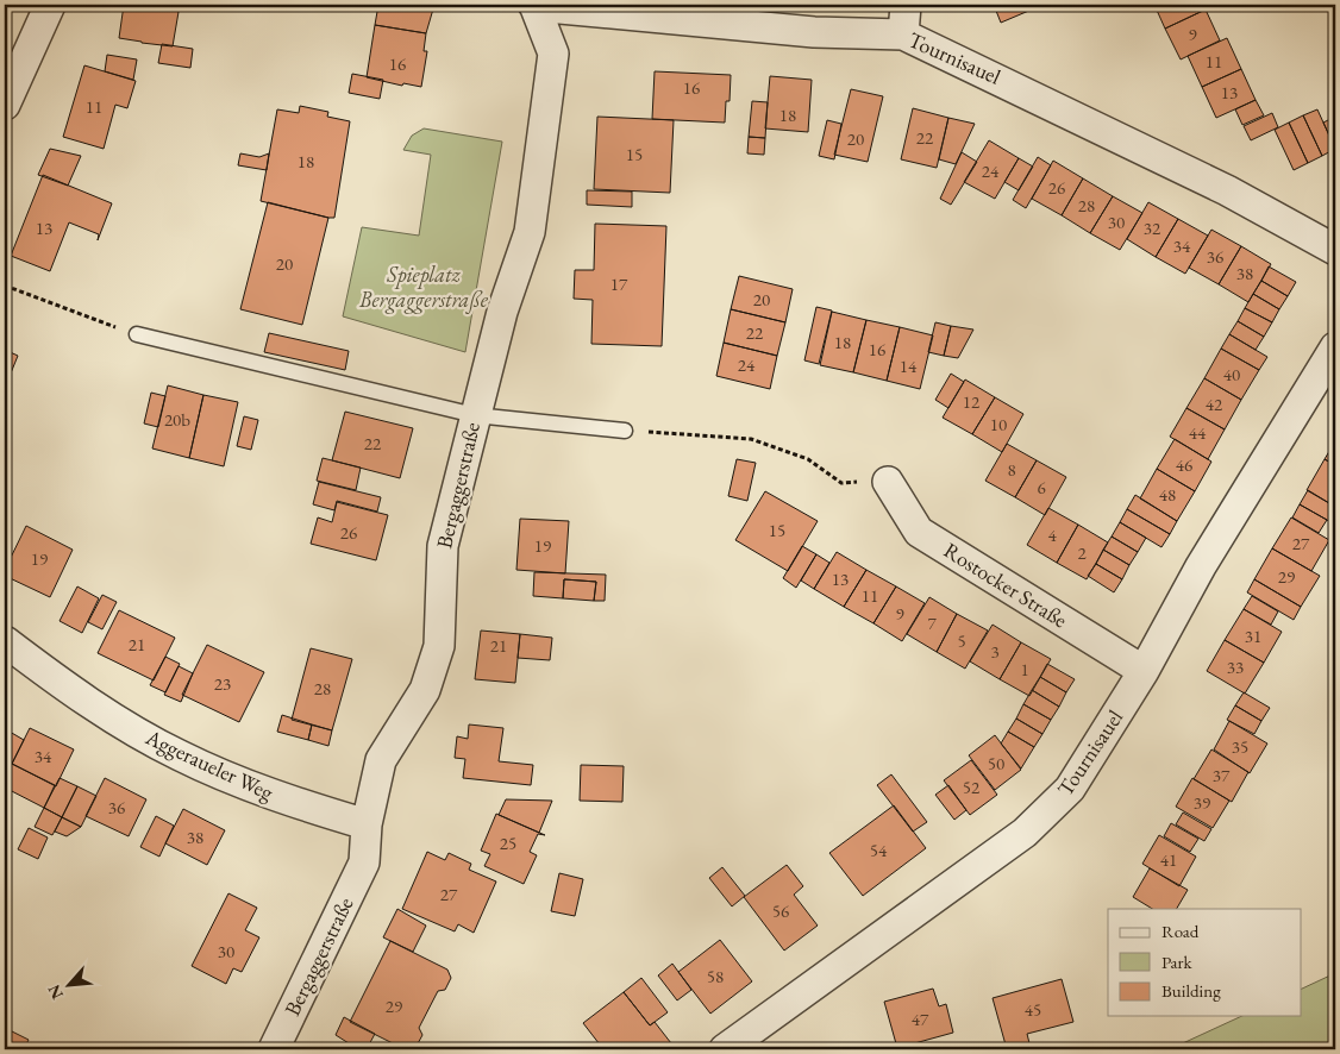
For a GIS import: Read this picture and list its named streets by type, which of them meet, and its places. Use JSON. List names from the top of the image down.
{
  "streets": {
    "street": [
      "Tournisauel",
      "Bergaggerstraße",
      "Rostocker Straße",
      "Aggeraueler Weg"
    ]
  },
  "crossings": [
    ["Tournisauel", "Bergaggerstraße"],
    ["Tournisauel", "Rostocker Straße"],
    ["Bergaggerstraße", "Aggeraueler Weg"]
  ],
  "parks": ["Spieplatz Bergaggerstraße"],
  "house_numbers": [
    "9",
    "11",
    "16",
    "16",
    "13",
    "11",
    "18",
    "22",
    "20",
    "15",
    "18",
    "24",
    "26",
    "28",
    "30",
    "13",
    "32",
    "34",
    "36",
    "20",
    "38",
    "17",
    "20",
    "22",
    "18",
    "16",
    "24",
    "14",
    "40",
    "12",
    "42",
    "20b",
    "10",
    "44",
    "22",
    "46",
    "8",
    "6",
    "48",
    "15",
    "26",
    "4",
    "27",
    "19",
    "2",
    "19",
    "29",
    "13",
    "11",
    "9",
    "7",
    "31",
    "5",
    "21",
    "21",
    "3",
    "33",
    "1",
    "23",
    "28",
    "35",
    "34",
    "50",
    "37",
    "52",
    "39",
    "36",
    "38",
    "25",
    "54",
    "41",
    "27",
    "56",
    "30",
    "58",
    "29",
    "45",
    "47"
  ],
  "legend": ["Road", "Park", "Building"],
  "north": "bottom left"
}
